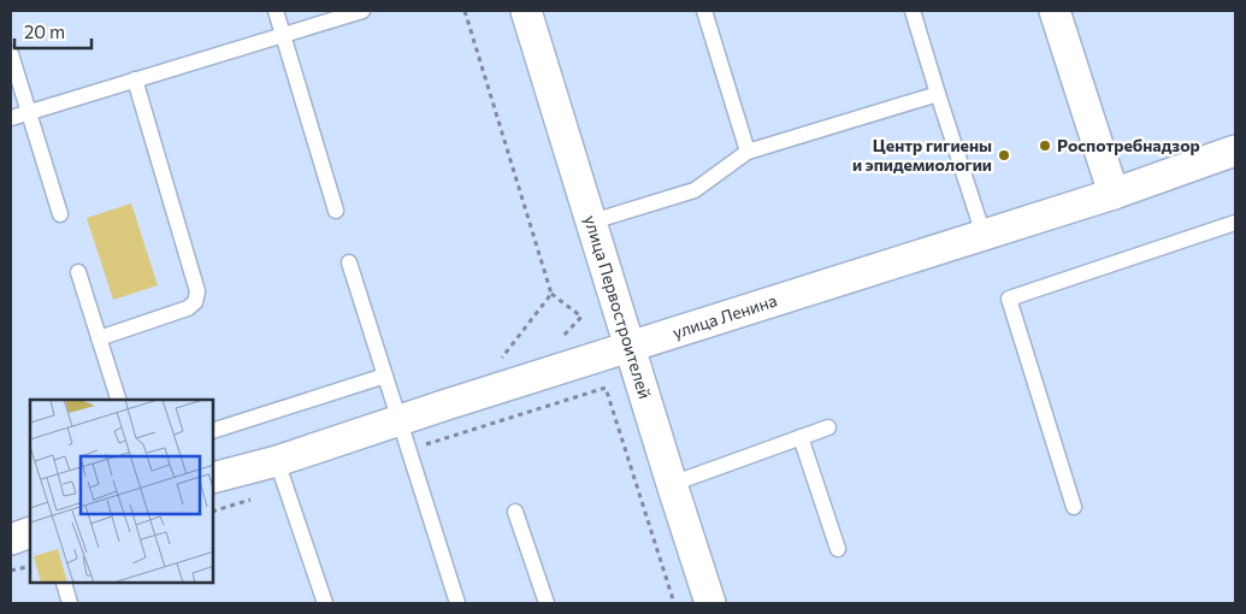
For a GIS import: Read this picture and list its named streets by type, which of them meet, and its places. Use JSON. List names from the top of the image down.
{
  "streets": {
    "street": ["улица Первостроителей", "улица Ленина"]
  },
  "crossings": [
    ["улица Первостроителей", "улица Ленина"]
  ],
  "places": ["Роспотребнадзор", "Центр гигиены и эпидемиологии"],
  "scale_bar": "20 m"
}
